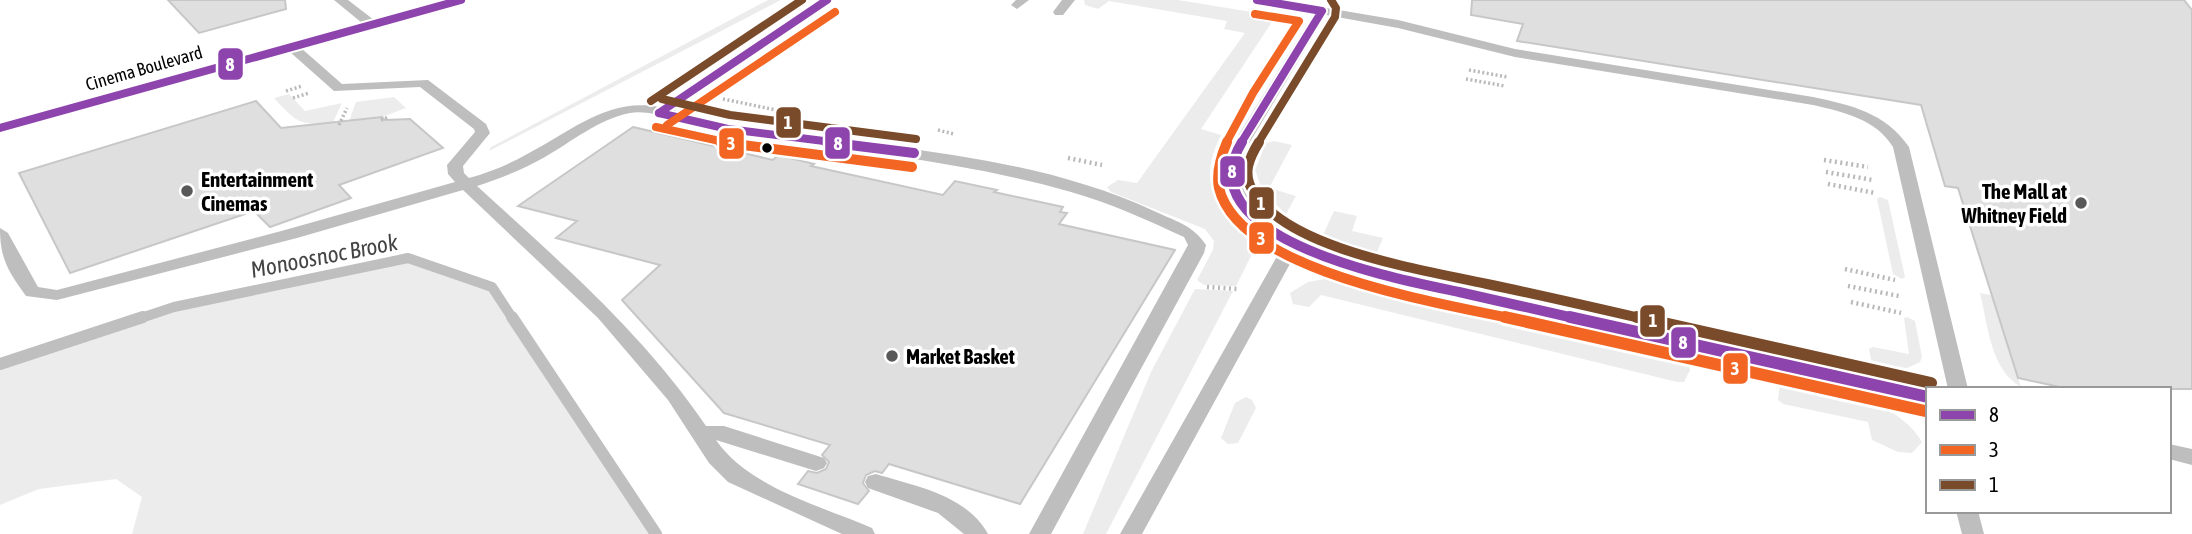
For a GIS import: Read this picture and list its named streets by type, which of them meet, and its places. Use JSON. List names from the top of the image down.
{
  "streets": {
    "lane": ["Cinema Boulevard"]
  },
  "water": ["Monoosnoc Brook"],
  "places": ["Entertainment Cinemas", "The Mall at Whitney Field", "Market Basket"],
  "lines": ["transit line 8", "transit line 1", "transit line 3"],
  "legend": ["8", "3", "1"]
}
